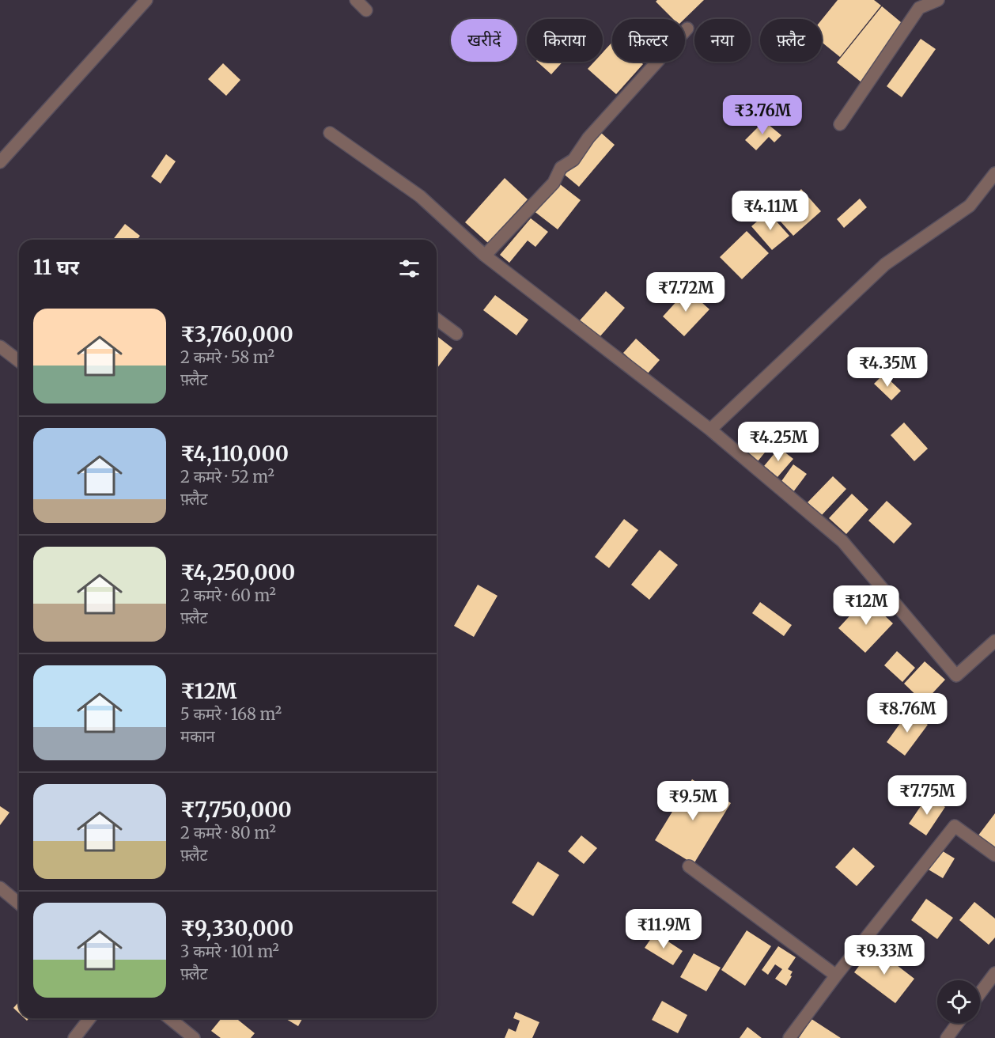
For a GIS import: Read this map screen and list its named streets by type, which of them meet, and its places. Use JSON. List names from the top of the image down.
{
  "page": {
    "chip": [
      "खरीदें",
      "किराया",
      "फ़िल्टर",
      "नया",
      "फ़्लैट"
    ],
    "price": [
      "₹3.76M",
      "₹4.11M",
      "₹7.72M",
      "₹4.35M",
      "₹4.25M",
      "₹12M",
      "₹8.76M",
      "₹7.75M",
      "₹9.5M",
      "₹11.9M",
      "₹9.33M"
    ],
    "heading": "11 घर",
    "list": [
      {
        "name": "₹3,760,000",
        "note": "2 कमरे · 58 m² · फ़्लैट"
      },
      {
        "name": "₹4,110,000",
        "note": "2 कमरे · 52 m² · फ़्लैट"
      },
      {
        "name": "₹4,250,000",
        "note": "2 कमरे · 60 m² · फ़्लैट"
      },
      {
        "name": "₹12M",
        "note": "5 कमरे · 168 m² · मकान"
      },
      {
        "name": "₹7,750,000",
        "note": "2 कमरे · 80 m² · फ़्लैट"
      },
      {
        "name": "₹9,330,000",
        "note": "3 कमरे · 101 m² · फ़्लैट"
      }
    ]
  }
}
